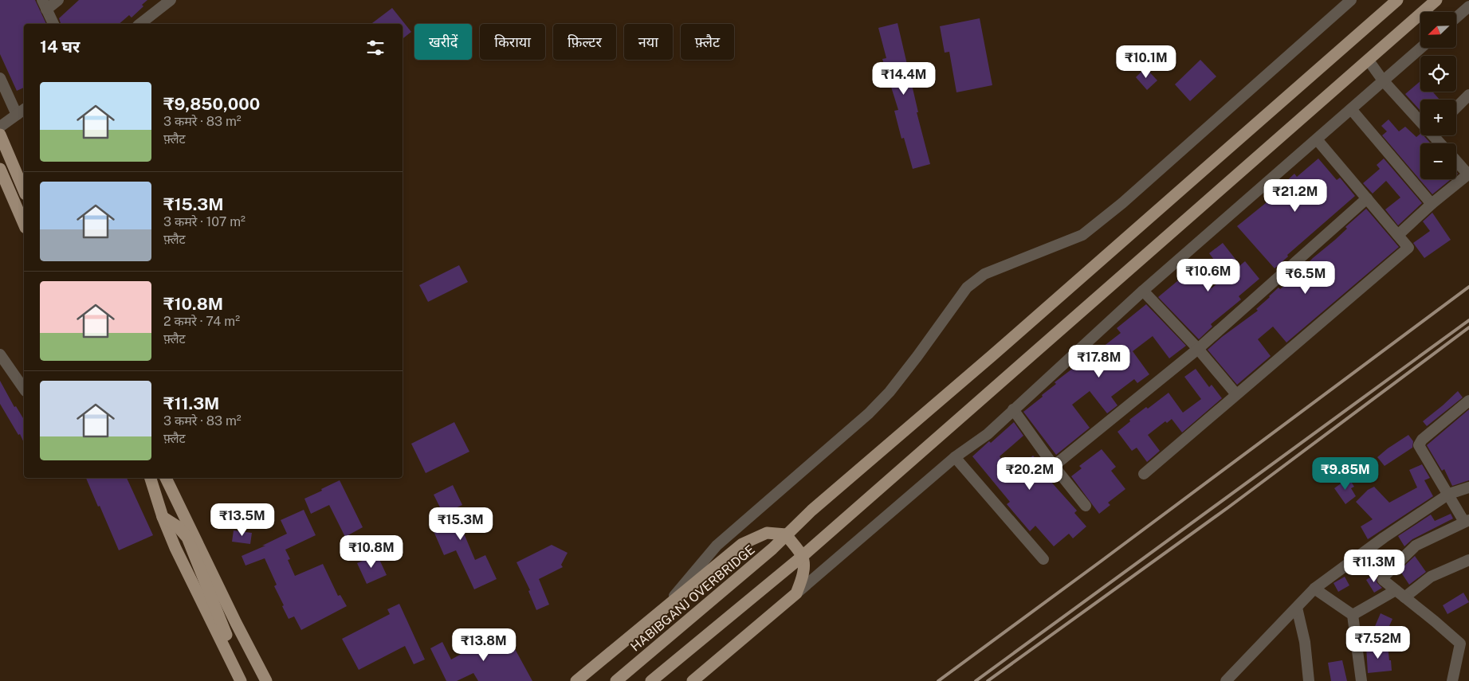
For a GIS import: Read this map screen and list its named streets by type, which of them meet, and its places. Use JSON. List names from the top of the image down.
{
  "streets": {
    "main road": ["HABIBGANJ OVERBRIDGE"]
  },
  "north": "bottom left",
  "page": {
    "map_buttons": ["+", "−"],
    "chip": [
      "खरीदें",
      "किराया",
      "फ़िल्टर",
      "नया",
      "फ़्लैट"
    ],
    "heading": "14 घर",
    "price": [
      "₹10.1M",
      "₹14.4M",
      "₹21.2M",
      "₹10.6M",
      "₹6.5M",
      "₹17.8M",
      "₹20.2M",
      "₹9.85M",
      "₹13.5M",
      "₹15.3M",
      "₹10.8M",
      "₹11.3M",
      "₹7.52M",
      "₹13.8M"
    ],
    "list": [
      {
        "name": "₹9,850,000",
        "note": "3 कमरे · 83 m² · फ़्लैट"
      },
      {
        "name": "₹15.3M",
        "note": "3 कमरे · 107 m² · फ़्लैट"
      },
      {
        "name": "₹10.8M",
        "note": "2 कमरे · 74 m² · फ़्लैट"
      },
      {
        "name": "₹11.3M",
        "note": "3 कमरे · 83 m² · फ़्लैट"
      }
    ]
  }
}
